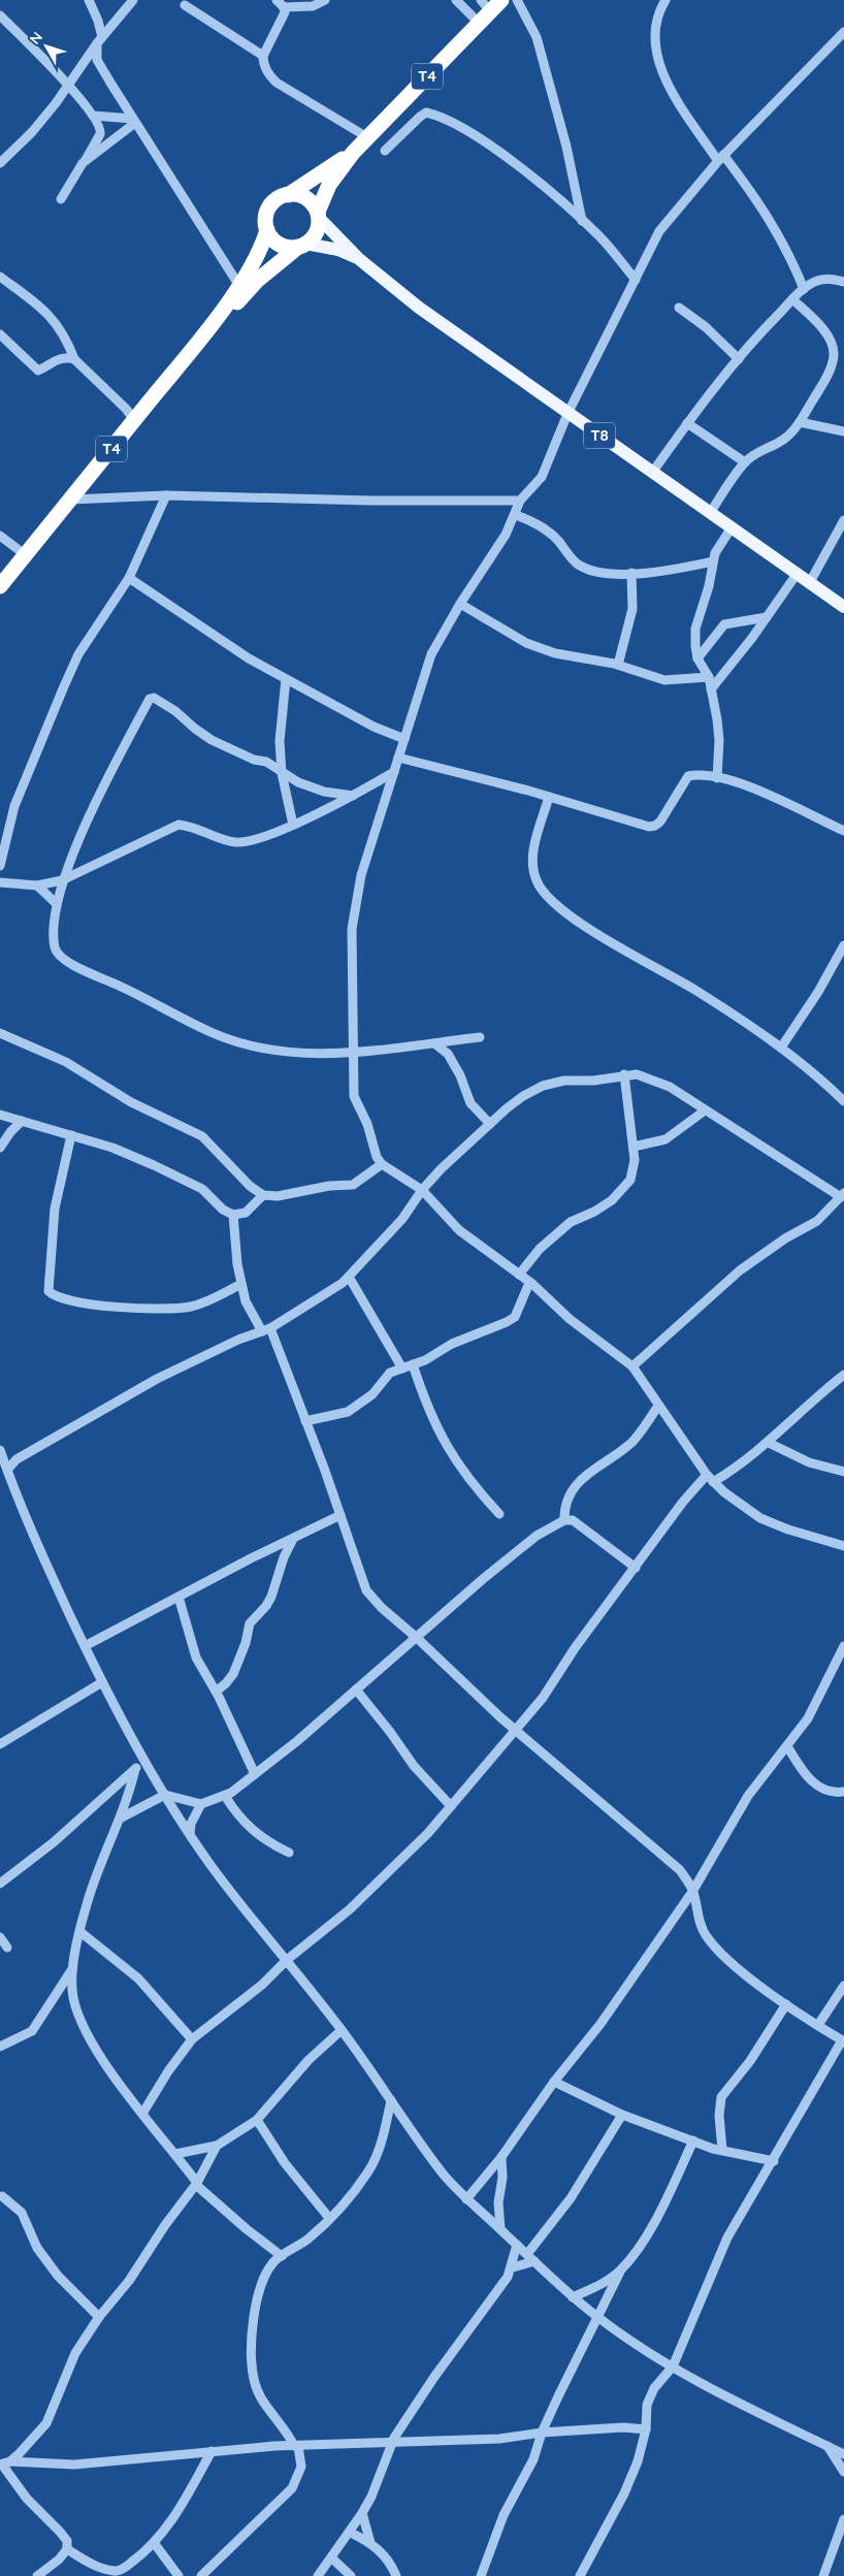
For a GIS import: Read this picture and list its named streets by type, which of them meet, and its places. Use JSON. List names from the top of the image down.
{
  "streets": {
    "highway": ["T4"],
    "main road": ["T8"]
  },
  "crossings": [
    ["T4", "T8"]
  ],
  "north": "top left"
}
